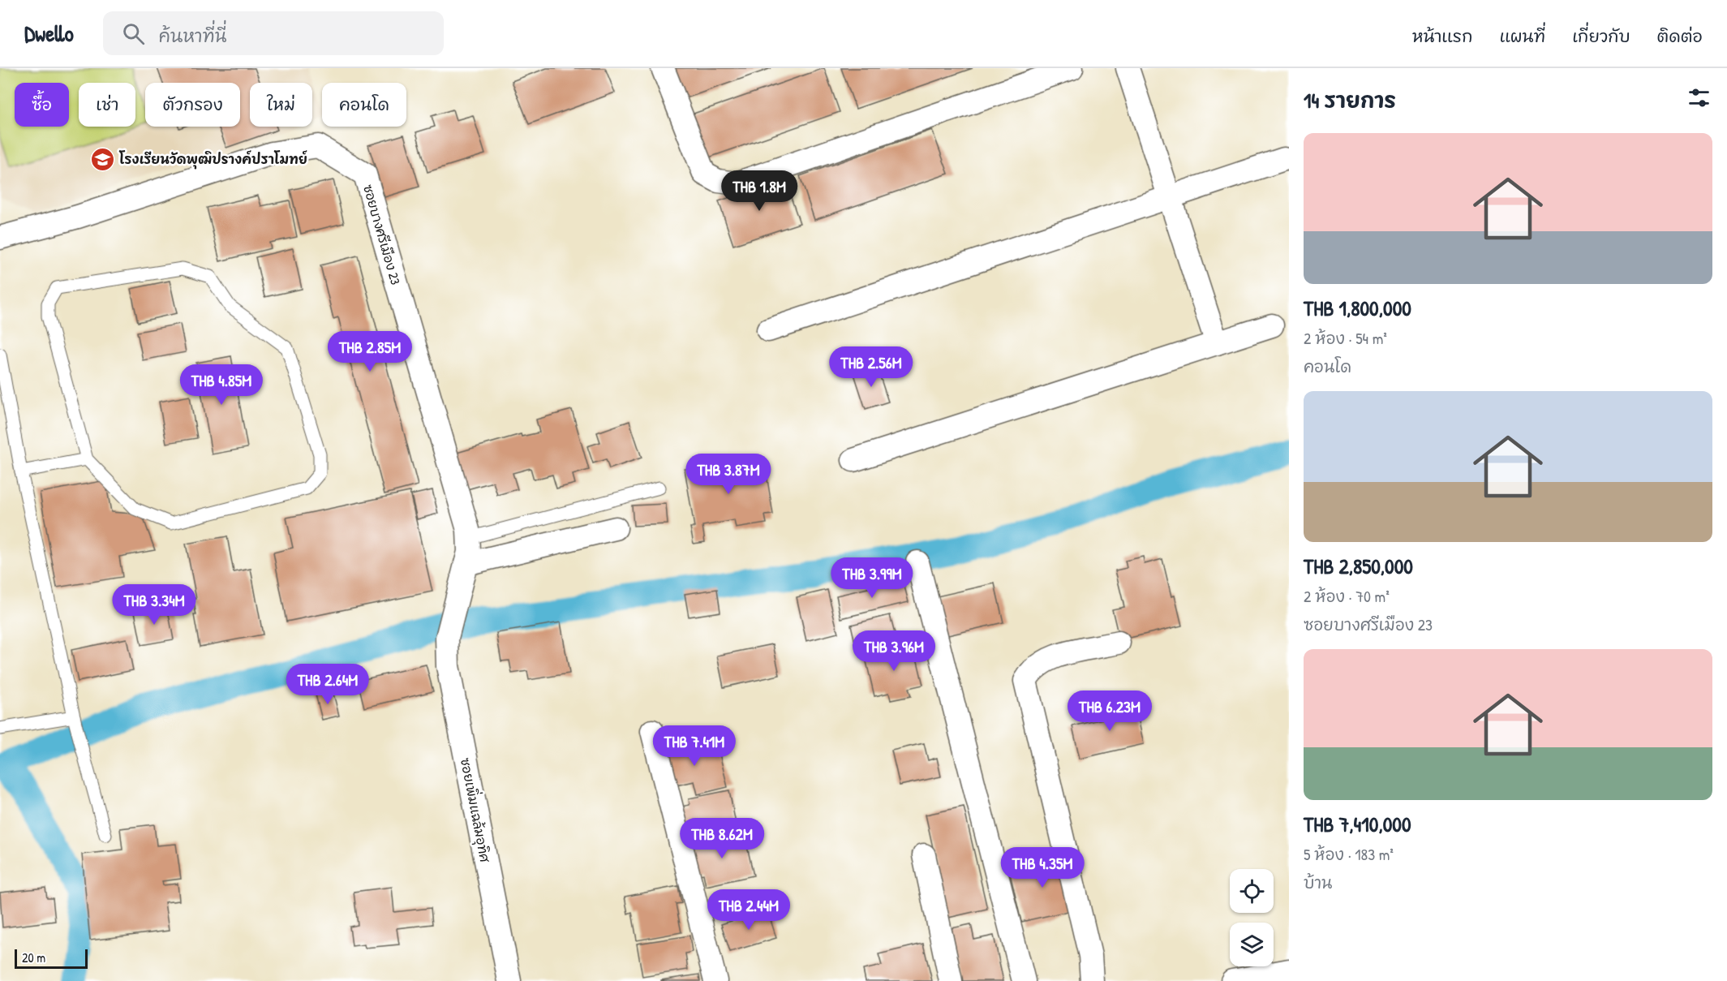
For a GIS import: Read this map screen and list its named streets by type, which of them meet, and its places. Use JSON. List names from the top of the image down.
{
  "streets": {
    "street": ["ซอยบางศรีเมือง 23", "ซอยเพิ่มแฉล้มอุทิศ"]
  },
  "crossings": [
    ["ซอยบางศรีเมือง 23", "ซอยเพิ่มแฉล้มอุทิศ"]
  ],
  "places": {
    "school or university": ["โรงเรียนวัดพุฒิปรางค์ปราโมทย์"]
  },
  "scale_bar": "20 m",
  "page": {
    "header": "Dwello",
    "search": "ค้นหาที่นี่",
    "nav": [
      "หน้าแรก",
      "แผนที่",
      "เกี่ยวกับ",
      "ติดต่อ"
    ],
    "heading": "14 รายการ",
    "chip": [
      "ซื้อ",
      "เช่า",
      "ตัวกรอง",
      "ใหม่",
      "คอนโด"
    ],
    "list": [
      {
        "name": "THB 1,800,000",
        "note": "2 ห้อง · 54 m² · คอนโด"
      },
      {
        "name": "THB 2,850,000",
        "note": "2 ห้อง · 70 m² · ซอยบางศรีเมือง 23"
      },
      {
        "name": "THB 7,410,000",
        "note": "5 ห้อง · 183 m² · บ้าน"
      }
    ],
    "price": [
      "THB 1.8M",
      "THB 2.85M",
      "THB 2.56M",
      "THB 4.85M",
      "THB 3.87M",
      "THB 3.99M",
      "THB 3.34M",
      "THB 3.96M",
      "THB 2.64M",
      "THB 6.23M",
      "THB 7.41M",
      "THB 8.62M",
      "THB 4.35M",
      "THB 2.44M"
    ],
    "scale": "20 m"
  }
}
